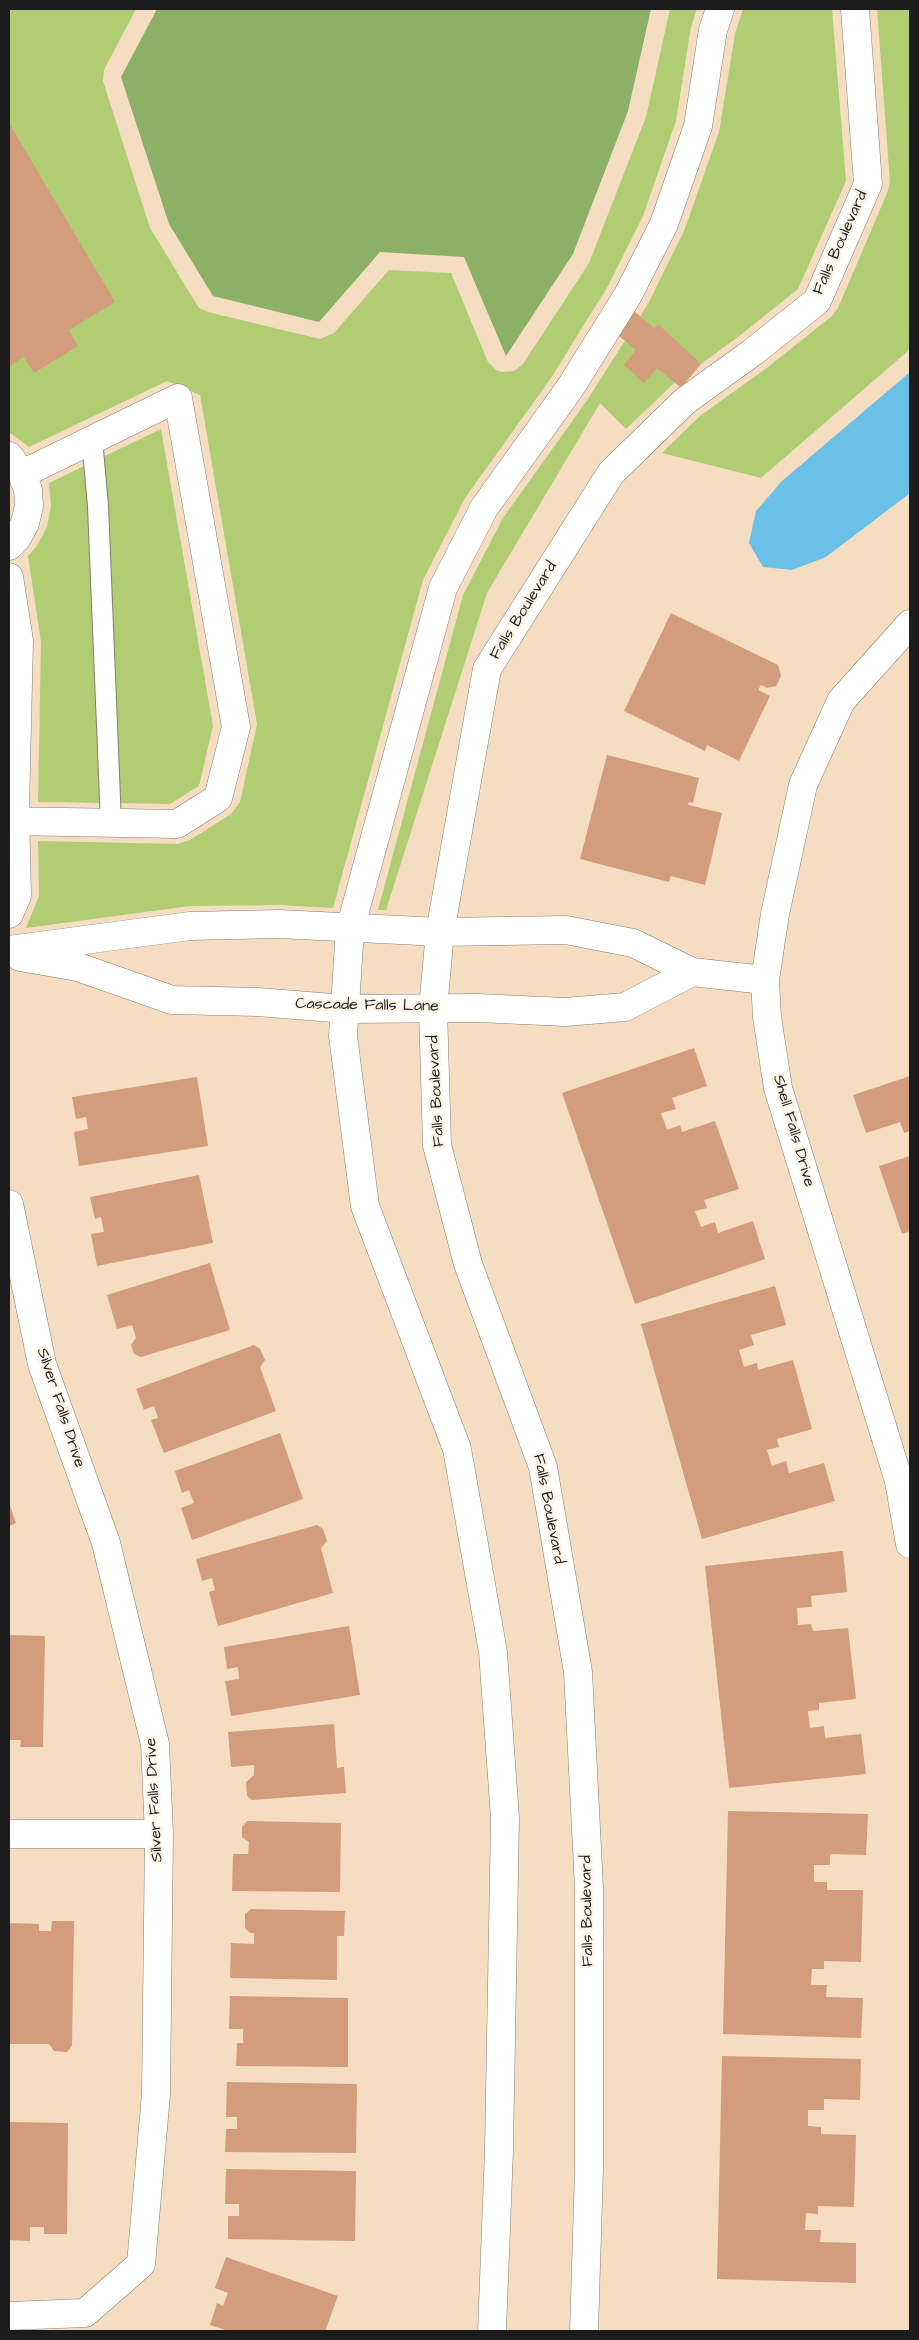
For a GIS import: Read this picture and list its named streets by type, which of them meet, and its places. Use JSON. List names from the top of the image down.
{
  "streets": {
    "street": [
      "Falls Boulevard",
      "Cascade Falls Lane",
      "Shell Falls Drive",
      "Silver Falls Drive"
    ]
  },
  "crossings": [
    ["Falls Boulevard", "Cascade Falls Lane"]
  ]
}
